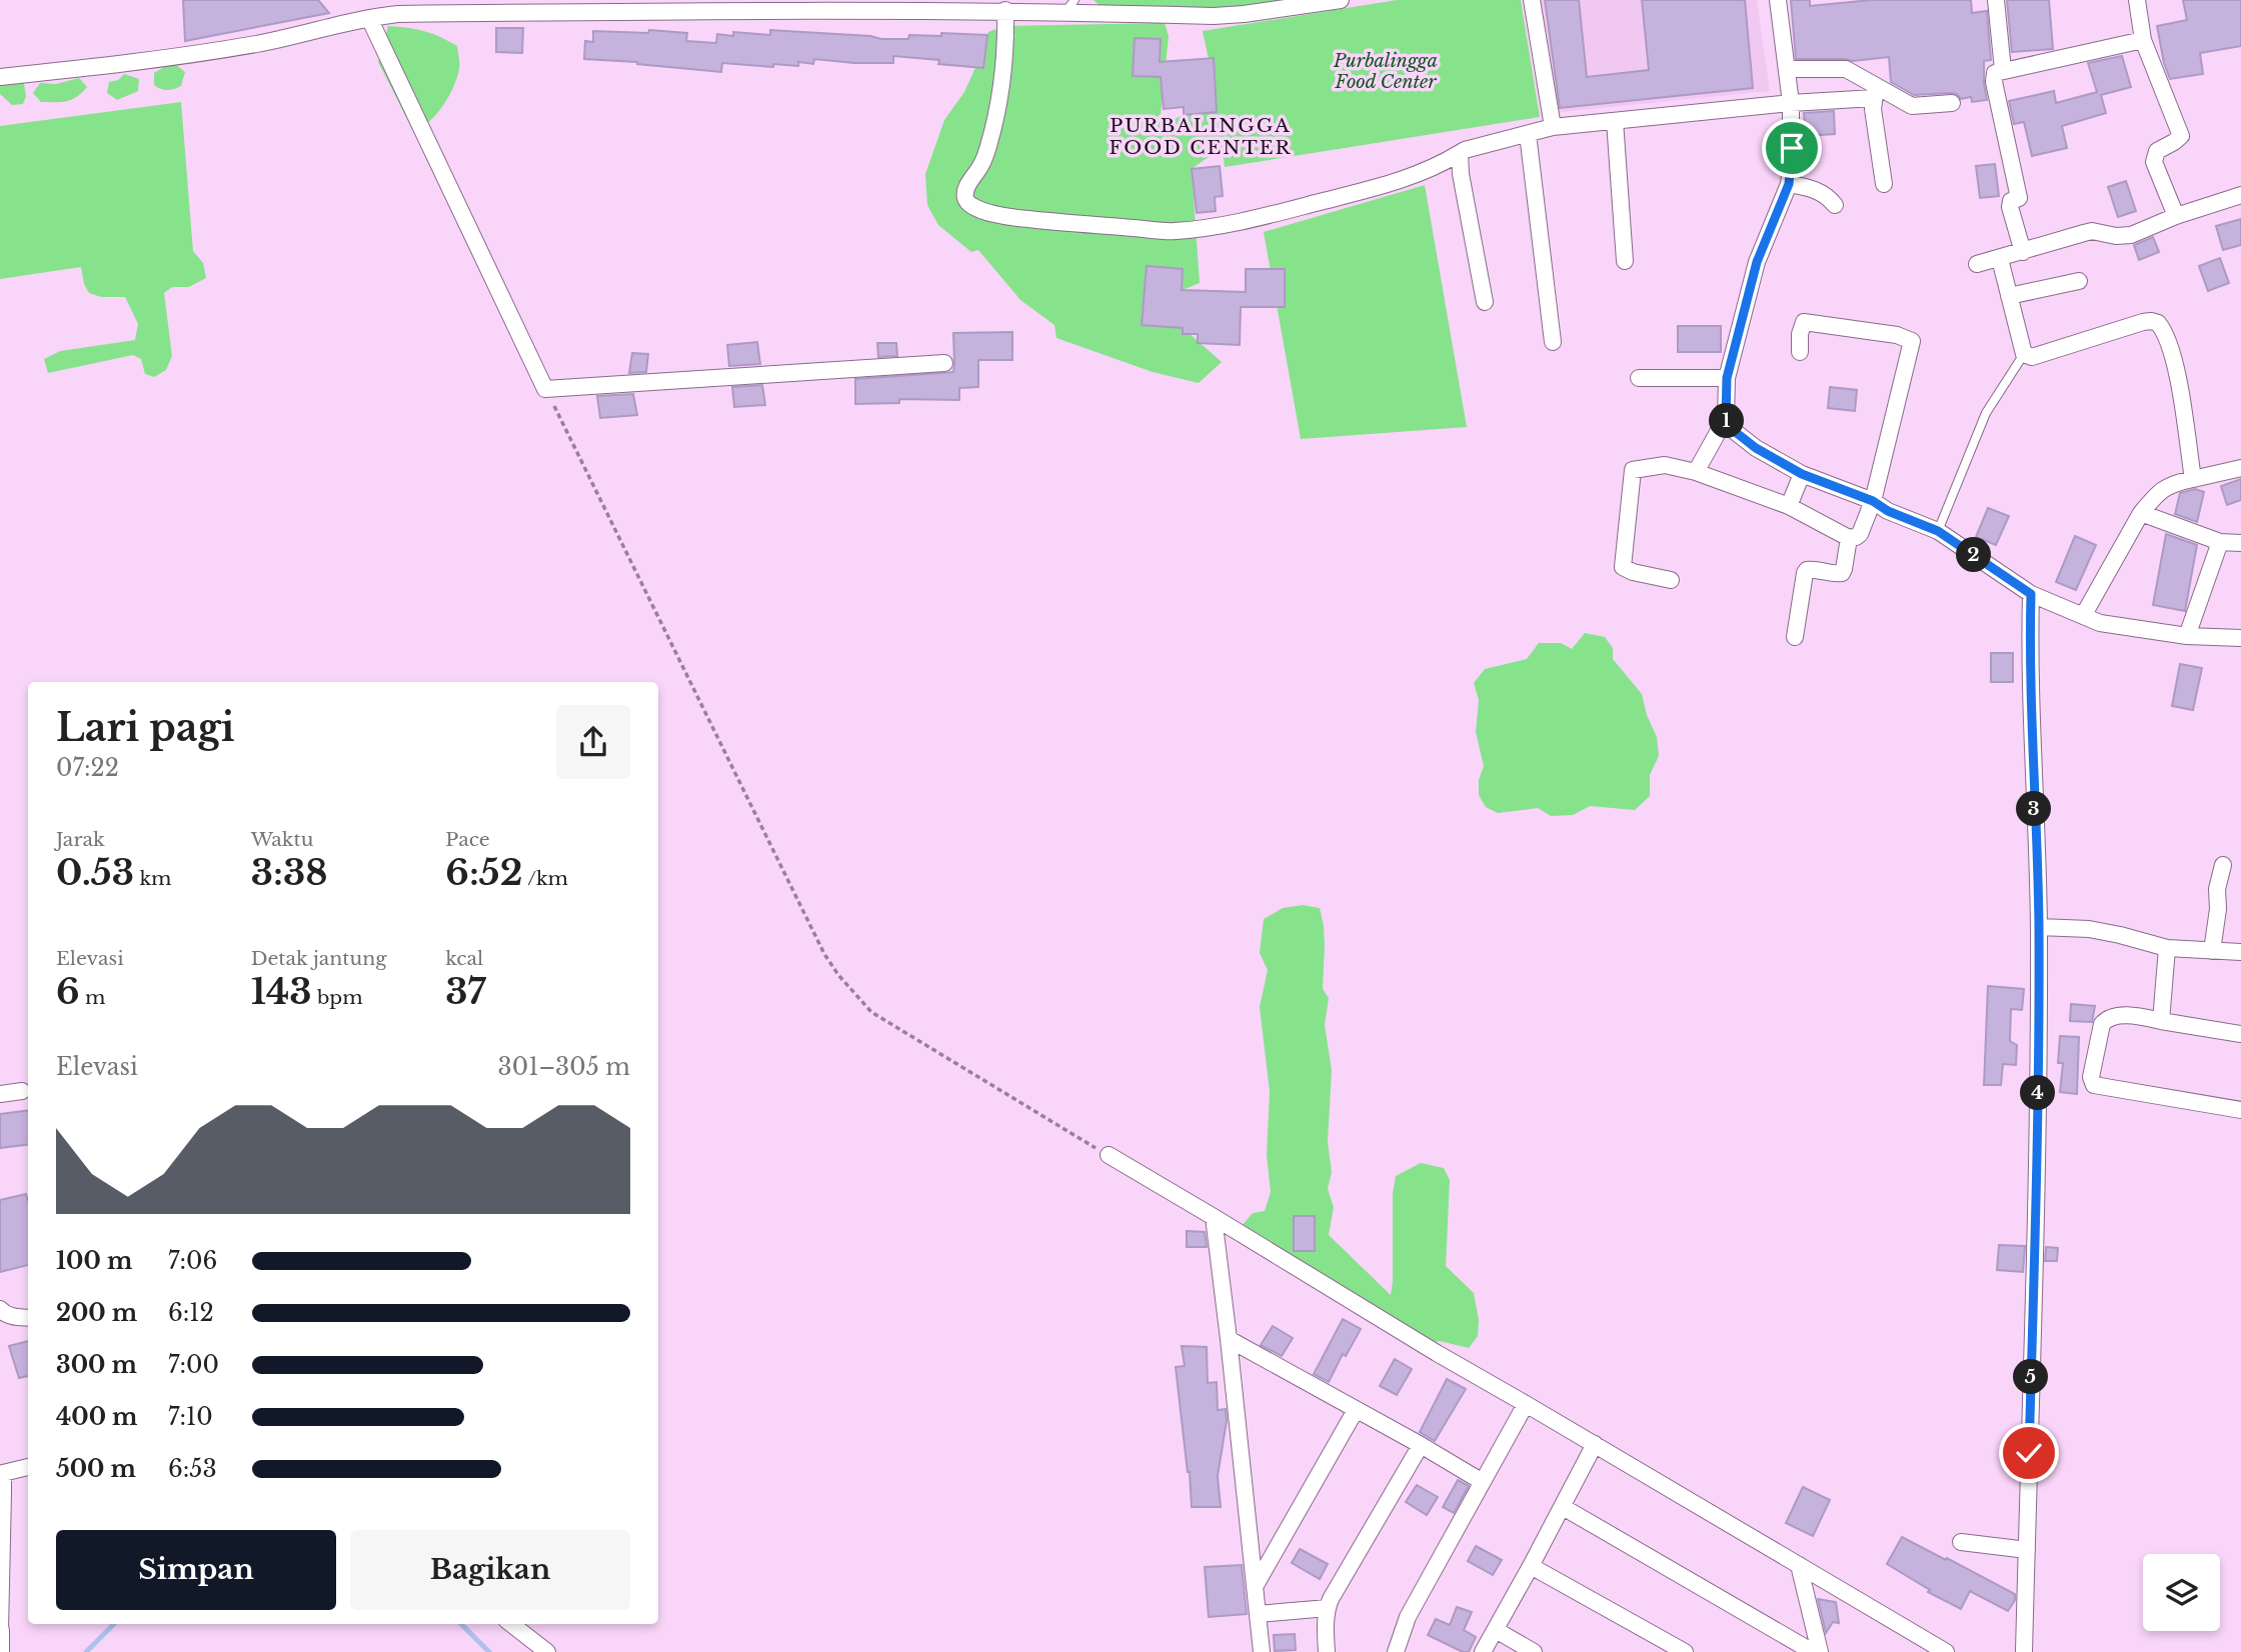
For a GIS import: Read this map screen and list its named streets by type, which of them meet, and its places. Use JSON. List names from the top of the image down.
{
  "districts": ["PURBALINGGA FOOD CENTER"],
  "parks": ["Purbalingga Food Center"],
  "page": {
    "pins": [
      "1",
      "2",
      "3",
      "4",
      "5"
    ],
    "heading": ["Lari pagi", "07:22"],
    "stats": [
      ["Jarak", "0.53 km"],
      ["Waktu", "3:38"],
      ["Pace", "6:52 /km"],
      ["Elevasi", "6 m"],
      ["Detak jantung", "143 bpm"],
      ["kcal", "37"]
    ],
    "chart": ["Elevasi", "301–305 m"],
    "list": [
      {
        "name": "100 m",
        "note": "7:06"
      },
      {
        "name": "200 m",
        "note": "6:12"
      },
      {
        "name": "300 m",
        "note": "7:00"
      },
      {
        "name": "400 m",
        "note": "7:10"
      },
      {
        "name": "500 m",
        "note": "6:53"
      }
    ],
    "buttons": ["Simpan", "Bagikan"]
  }
}
